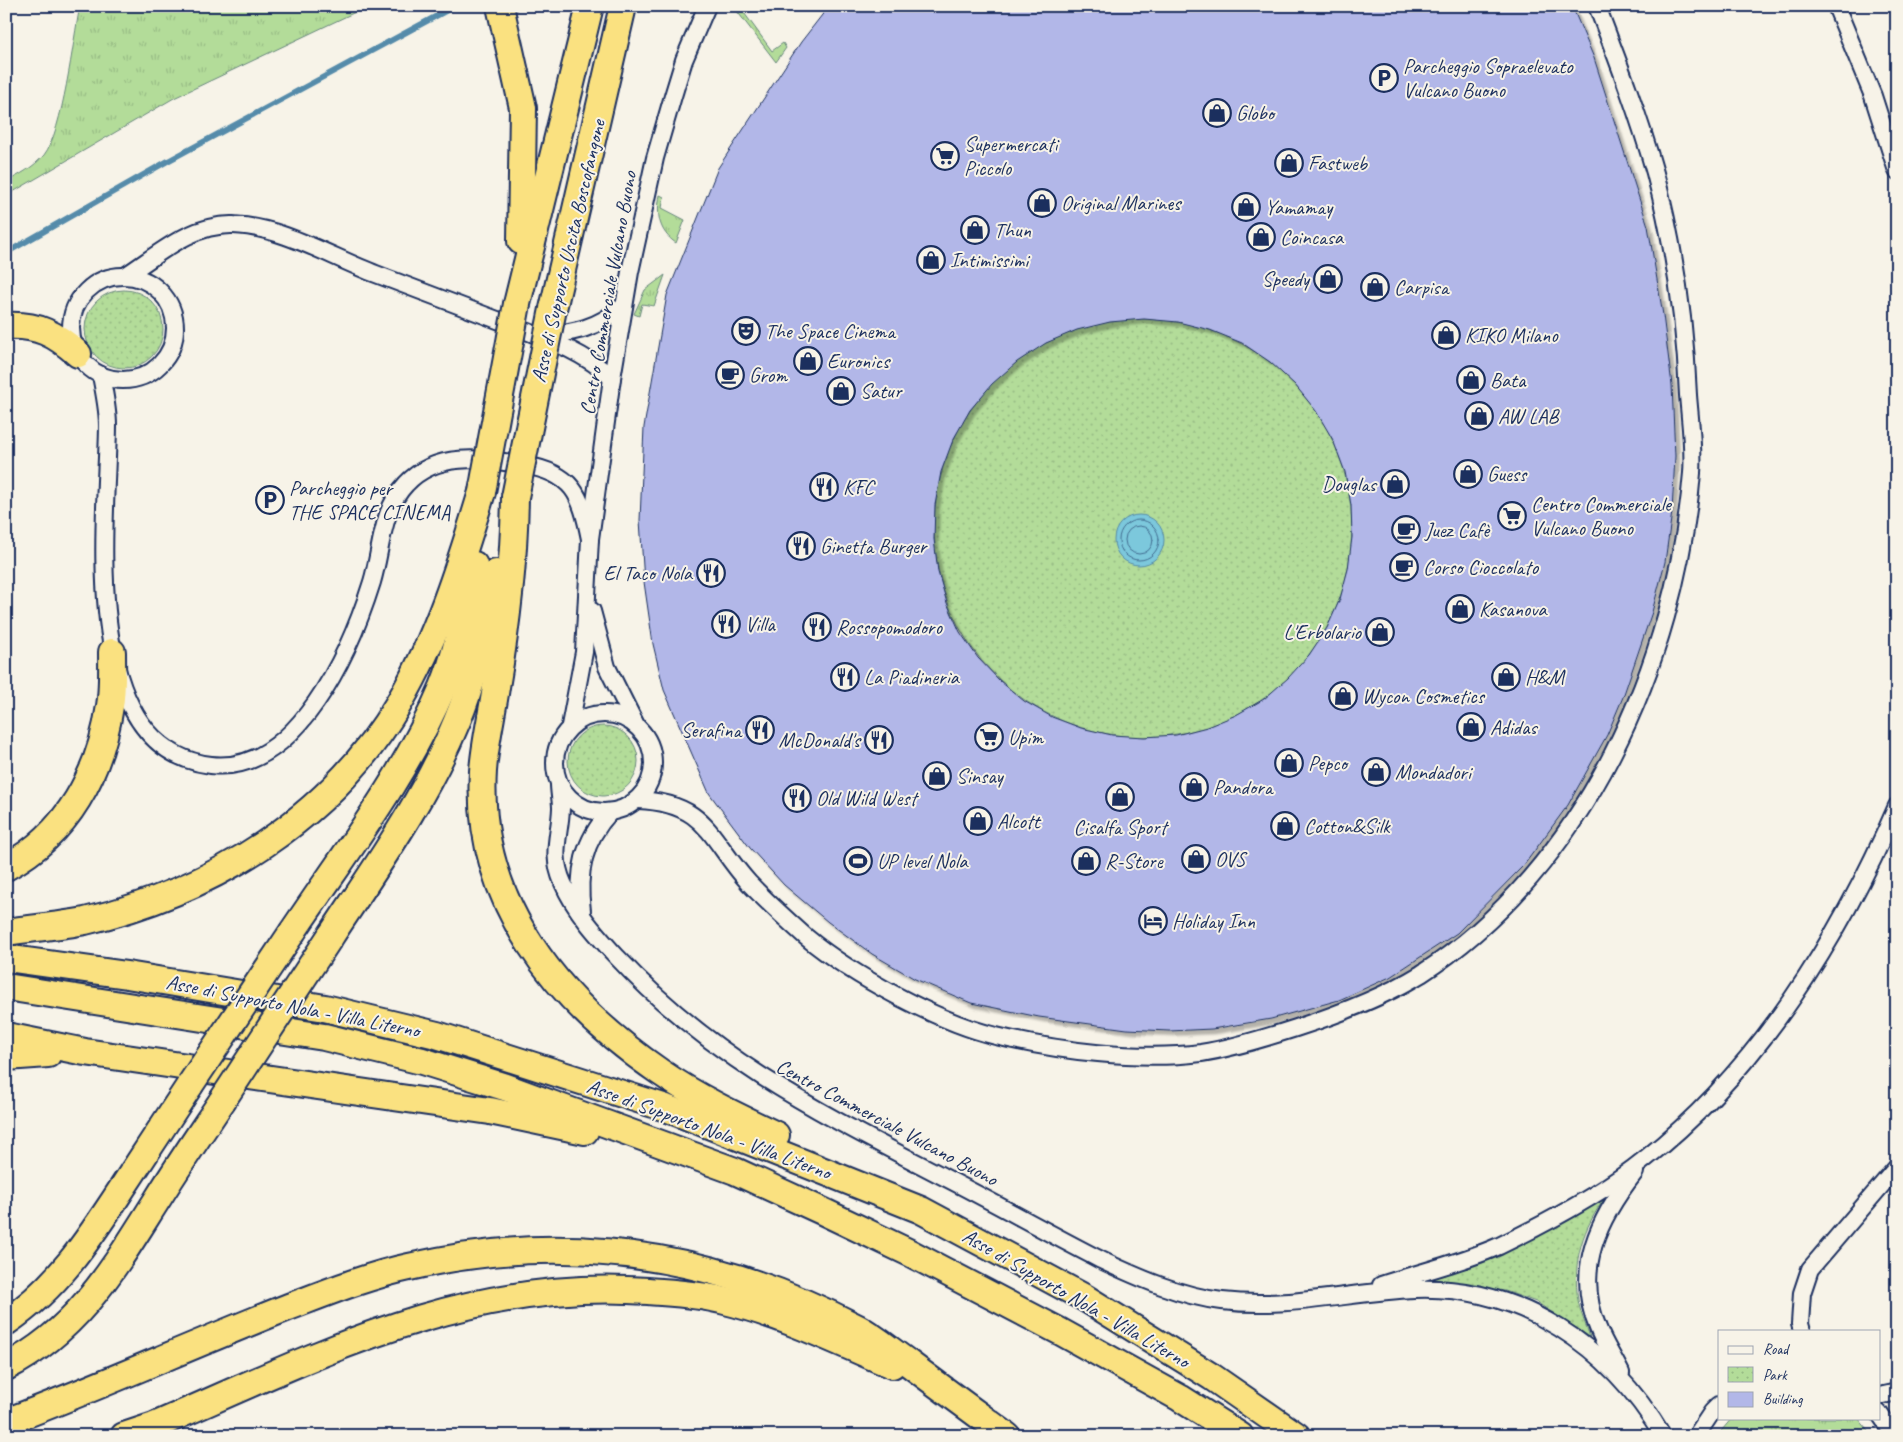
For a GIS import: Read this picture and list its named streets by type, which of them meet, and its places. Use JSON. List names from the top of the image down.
{
  "streets": {
    "highway": ["Asse di Supporto Uscita Boscofangone", "Asse di Supporto Nola - Villa Literno"],
    "street": ["Centro Commerciale Vulcano Buono"]
  },
  "places": {
    "parking": ["Parcheggio Sopraelevato Vulcano Buono", "Parcheggio per THE SPACE CINEMA"],
    "shop": [
      "Globo",
      "Fastweb",
      "Original Marines",
      "Yamamay",
      "Thun",
      "Coincasa",
      "Intimissimi",
      "Speedy",
      "Carpisa",
      "KIKO Milano",
      "Euronics",
      "Bata",
      "Satur",
      "AW LAB",
      "Guess",
      "Douglas",
      "Kasanova",
      "L'Erbolario",
      "H&M",
      "Wycon Cosmetics",
      "Adidas",
      "Pepco",
      "Mondadori",
      "Sinsay",
      "Pandora",
      "Cisalfa Sport",
      "Alcott",
      "Cotton&Silk",
      "OVS",
      "R-Store"
    ],
    "supermarket": ["Supermercati Piccolo", "Centro Commerciale Vulcano Buono", "Upim"],
    "theatre": ["The Space Cinema"],
    "cafe": ["Grom", "Juez Cafè", "Corso Cioccolato"],
    "restaurant": [
      "KFC",
      "Ginetta Burger",
      "El Taco Nola",
      "Villa",
      "Rossopomodoro",
      "La Piadineria",
      "Serafina",
      "McDonald's",
      "Old Wild West"
    ],
    "sports": ["UP level Nola"],
    "hotel": ["Holiday Inn"]
  },
  "legend": ["Road", "Park", "Building"]
}
